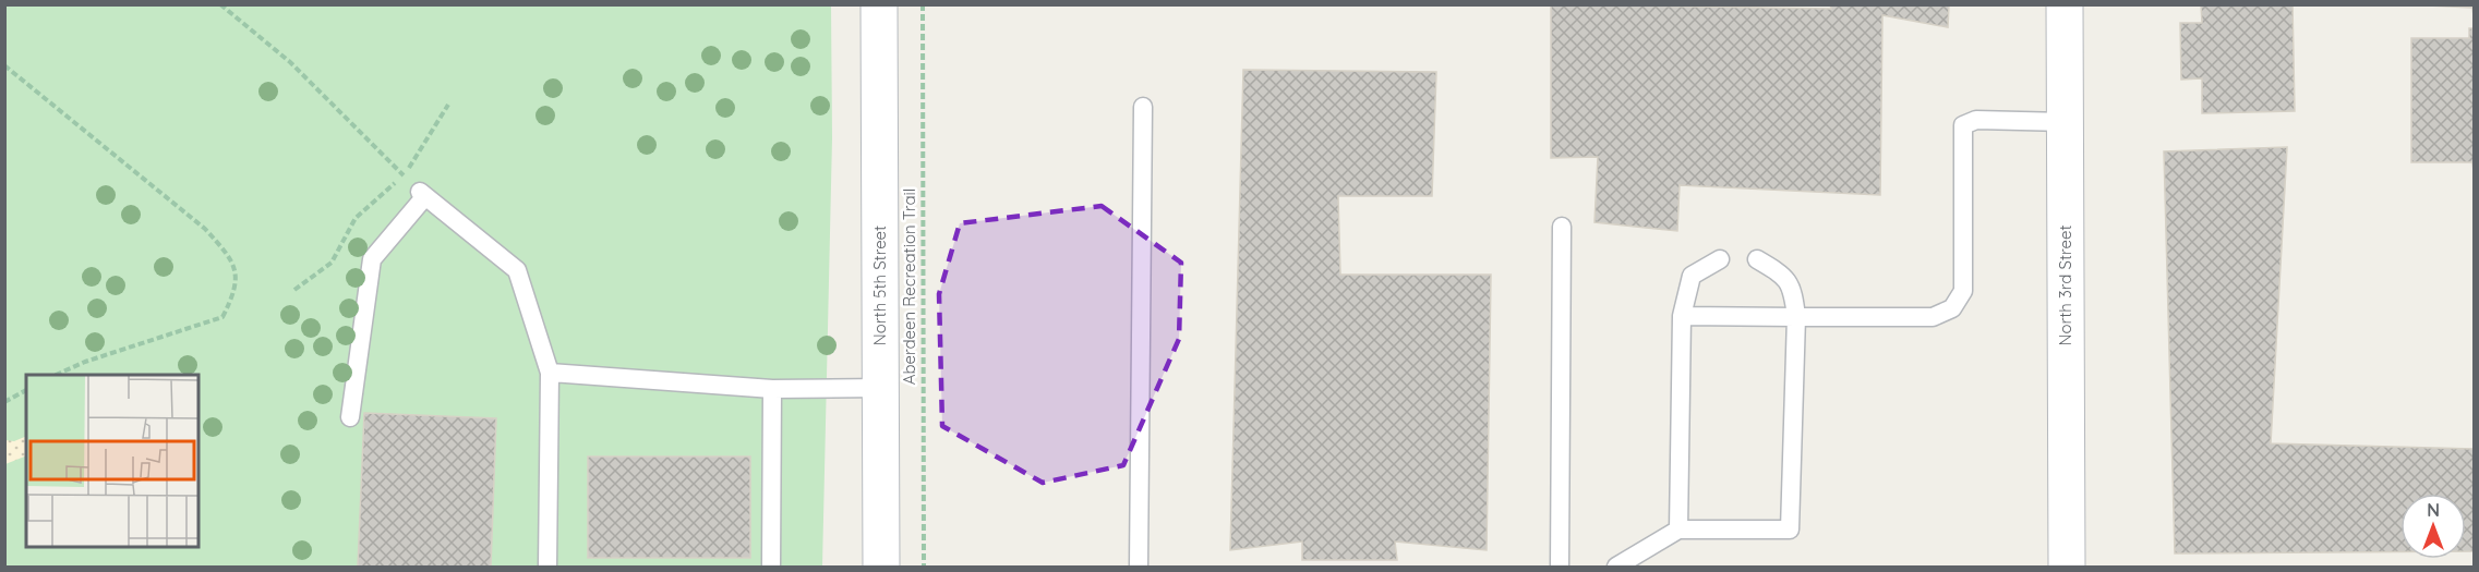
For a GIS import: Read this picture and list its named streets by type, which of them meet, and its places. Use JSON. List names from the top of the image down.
{
  "streets": {
    "street": ["North 5th Street", "North 3rd Street"],
    "path": ["Aberdeen Recreation Trail"]
  },
  "north": "top"
}
